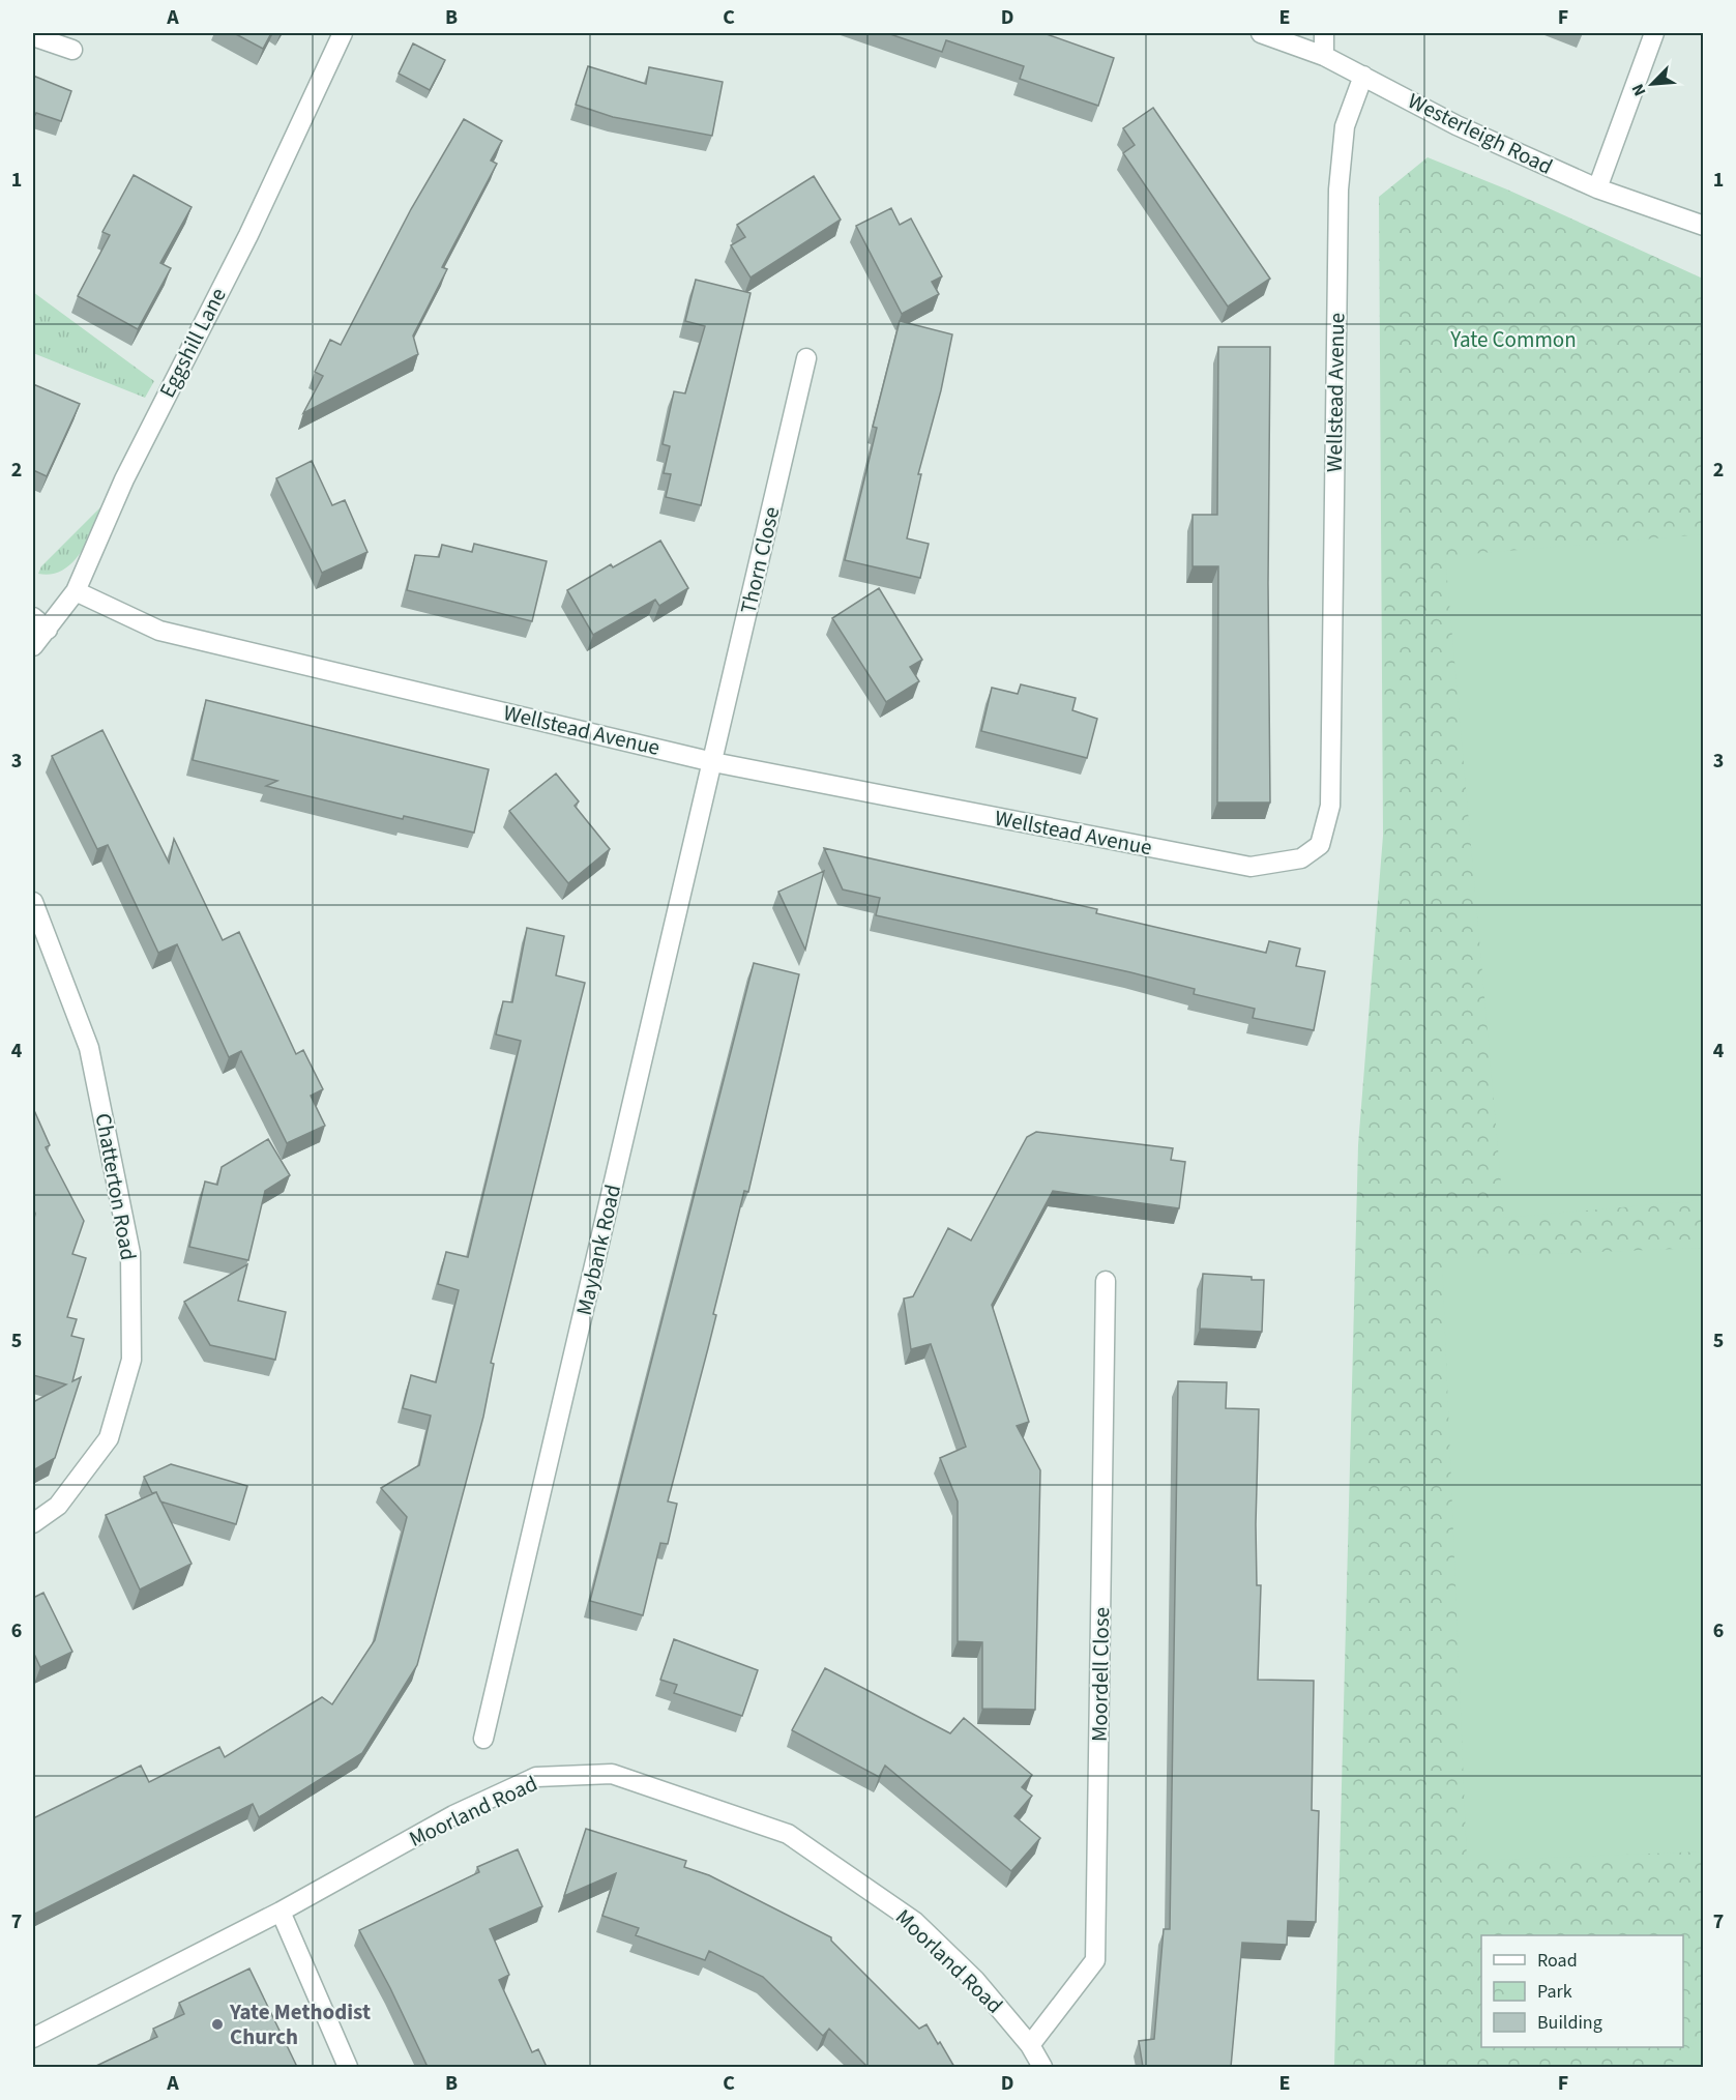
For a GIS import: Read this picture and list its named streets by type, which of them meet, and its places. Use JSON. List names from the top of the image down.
{
  "streets": {
    "street": [
      "Westerleigh Road",
      "Eggshill Lane",
      "Wellstead Avenue",
      "Thorn Close",
      "Chatterton Road",
      "Maybank Road",
      "Moordell Close",
      "Moorland Road"
    ]
  },
  "crossings": [
    ["Westerleigh Road", "Wellstead Avenue"],
    ["Eggshill Lane", "Wellstead Avenue"],
    ["Wellstead Avenue", "Thorn Close"],
    ["Wellstead Avenue", "Maybank Road"],
    ["Thorn Close", "Maybank Road"],
    ["Moordell Close", "Moorland Road"]
  ],
  "parks": ["Yate Common"],
  "places": ["Yate Methodist Church"],
  "legend": ["Road", "Park", "Building"],
  "north": "bottom left",
  "grid": {
    "columns": [
      "A",
      "B",
      "C",
      "D",
      "E",
      "F"
    ],
    "rows": [
      "1",
      "2",
      "3",
      "4",
      "5",
      "6",
      "7"
    ]
  }
}
